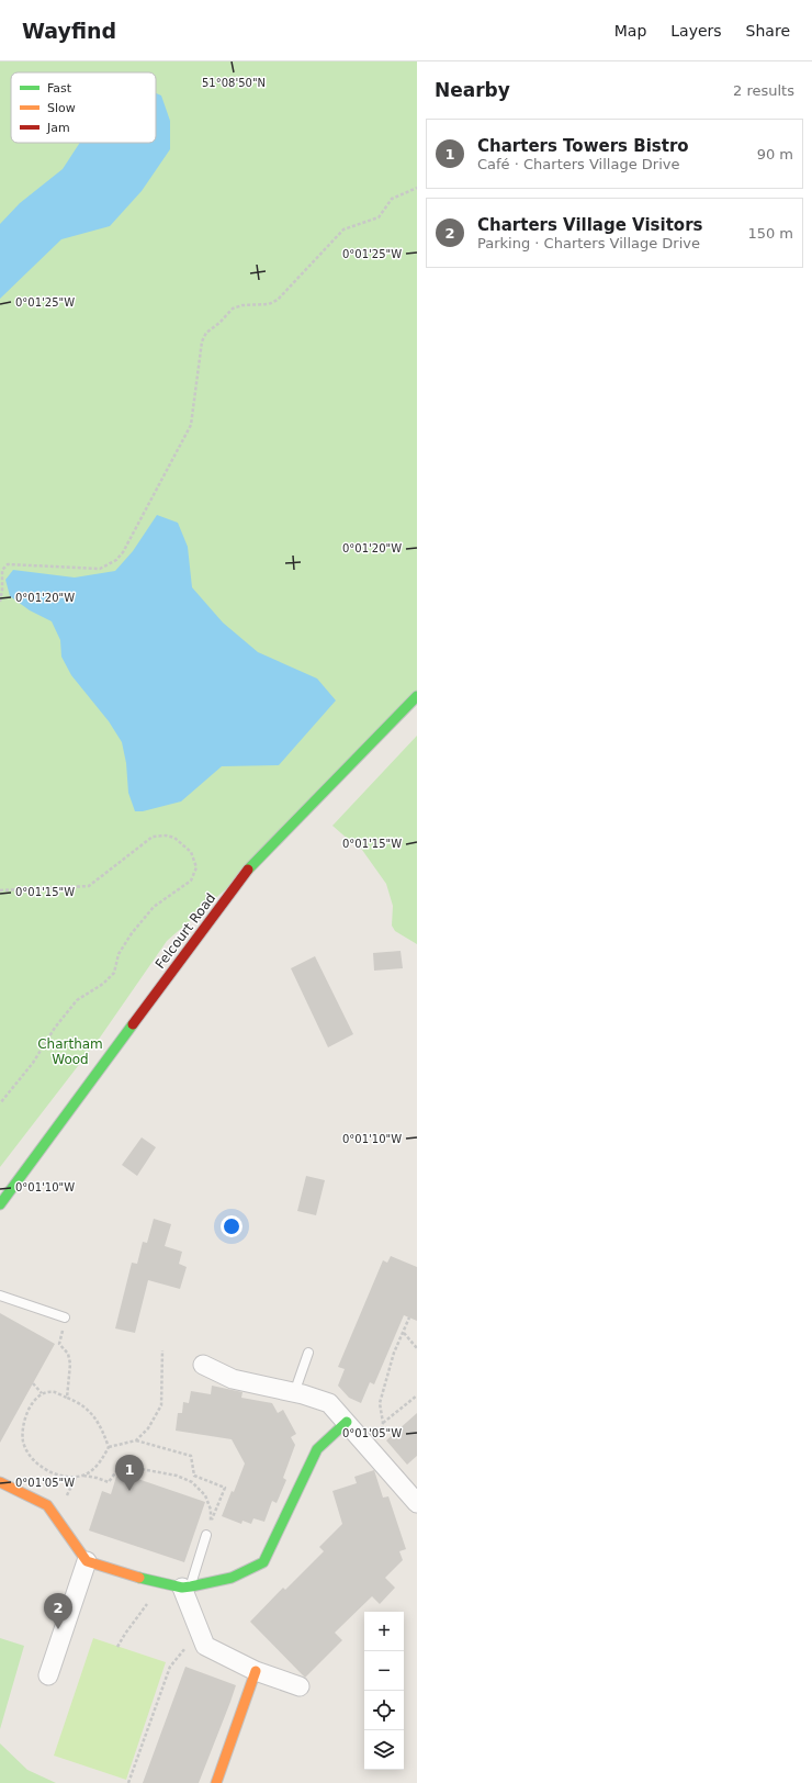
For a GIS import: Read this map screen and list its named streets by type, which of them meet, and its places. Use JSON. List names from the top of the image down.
{
  "streets": {
    "street": ["Felcourt Road"]
  },
  "parks": ["Chartham Wood"],
  "legend": ["Fast", "Slow", "Jam"],
  "page": {
    "header": "Wayfind",
    "nav": ["Map", "Layers", "Share"],
    "heading": ["Nearby", "2 results"],
    "list": [
      {
        "mark": "1",
        "name": "Charters Towers Bistro",
        "note": "Café · Charters Village Drive",
        "value": "90 m"
      },
      {
        "mark": "2",
        "name": "Charters Village Visitors",
        "note": "Parking · Charters Village Drive",
        "value": "150 m"
      }
    ],
    "pins": ["1", "2"],
    "map_buttons": ["+", "−"]
  },
  "coordinates": [
    "51°08'50\"N",
    "0°01'25\"W",
    "0°01'20\"W",
    "0°01'15\"W",
    "0°01'10\"W",
    "0°01'05\"W"
  ]
}
